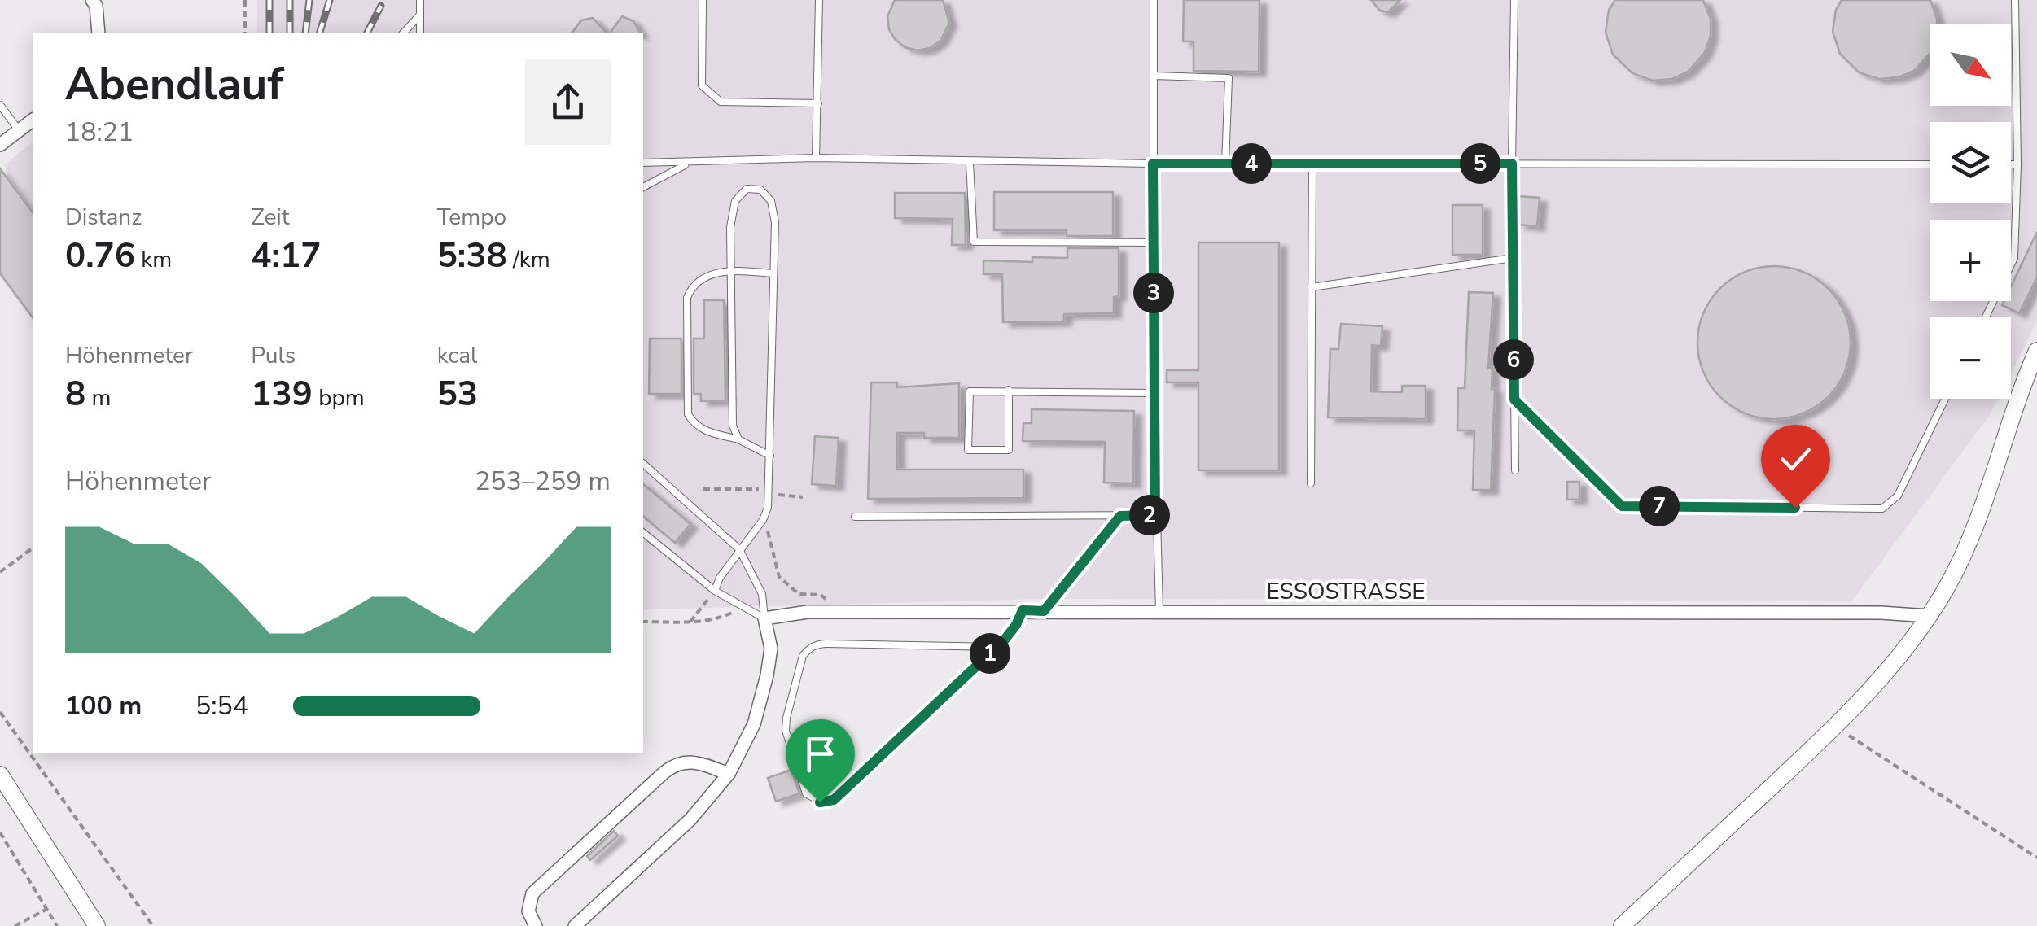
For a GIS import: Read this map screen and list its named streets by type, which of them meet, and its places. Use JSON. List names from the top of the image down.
{
  "streets": {
    "street": ["ESSOSTRASSE"]
  },
  "north": "bottom right",
  "page": {
    "map_buttons": ["+", "−"],
    "heading": ["Abendlauf", "18:21"],
    "pins": [
      "4",
      "5",
      "3",
      "6",
      "7",
      "2",
      "1"
    ],
    "stats": [
      ["Distanz", "0.76 km"],
      ["Zeit", "4:17"],
      ["Tempo", "5:38 /km"],
      ["Höhenmeter", "8 m"],
      ["Puls", "139 bpm"],
      ["kcal", "53"]
    ],
    "chart": ["Höhenmeter", "253–259 m"],
    "list": [
      {
        "name": "100 m",
        "note": "5:54"
      }
    ]
  }
}
